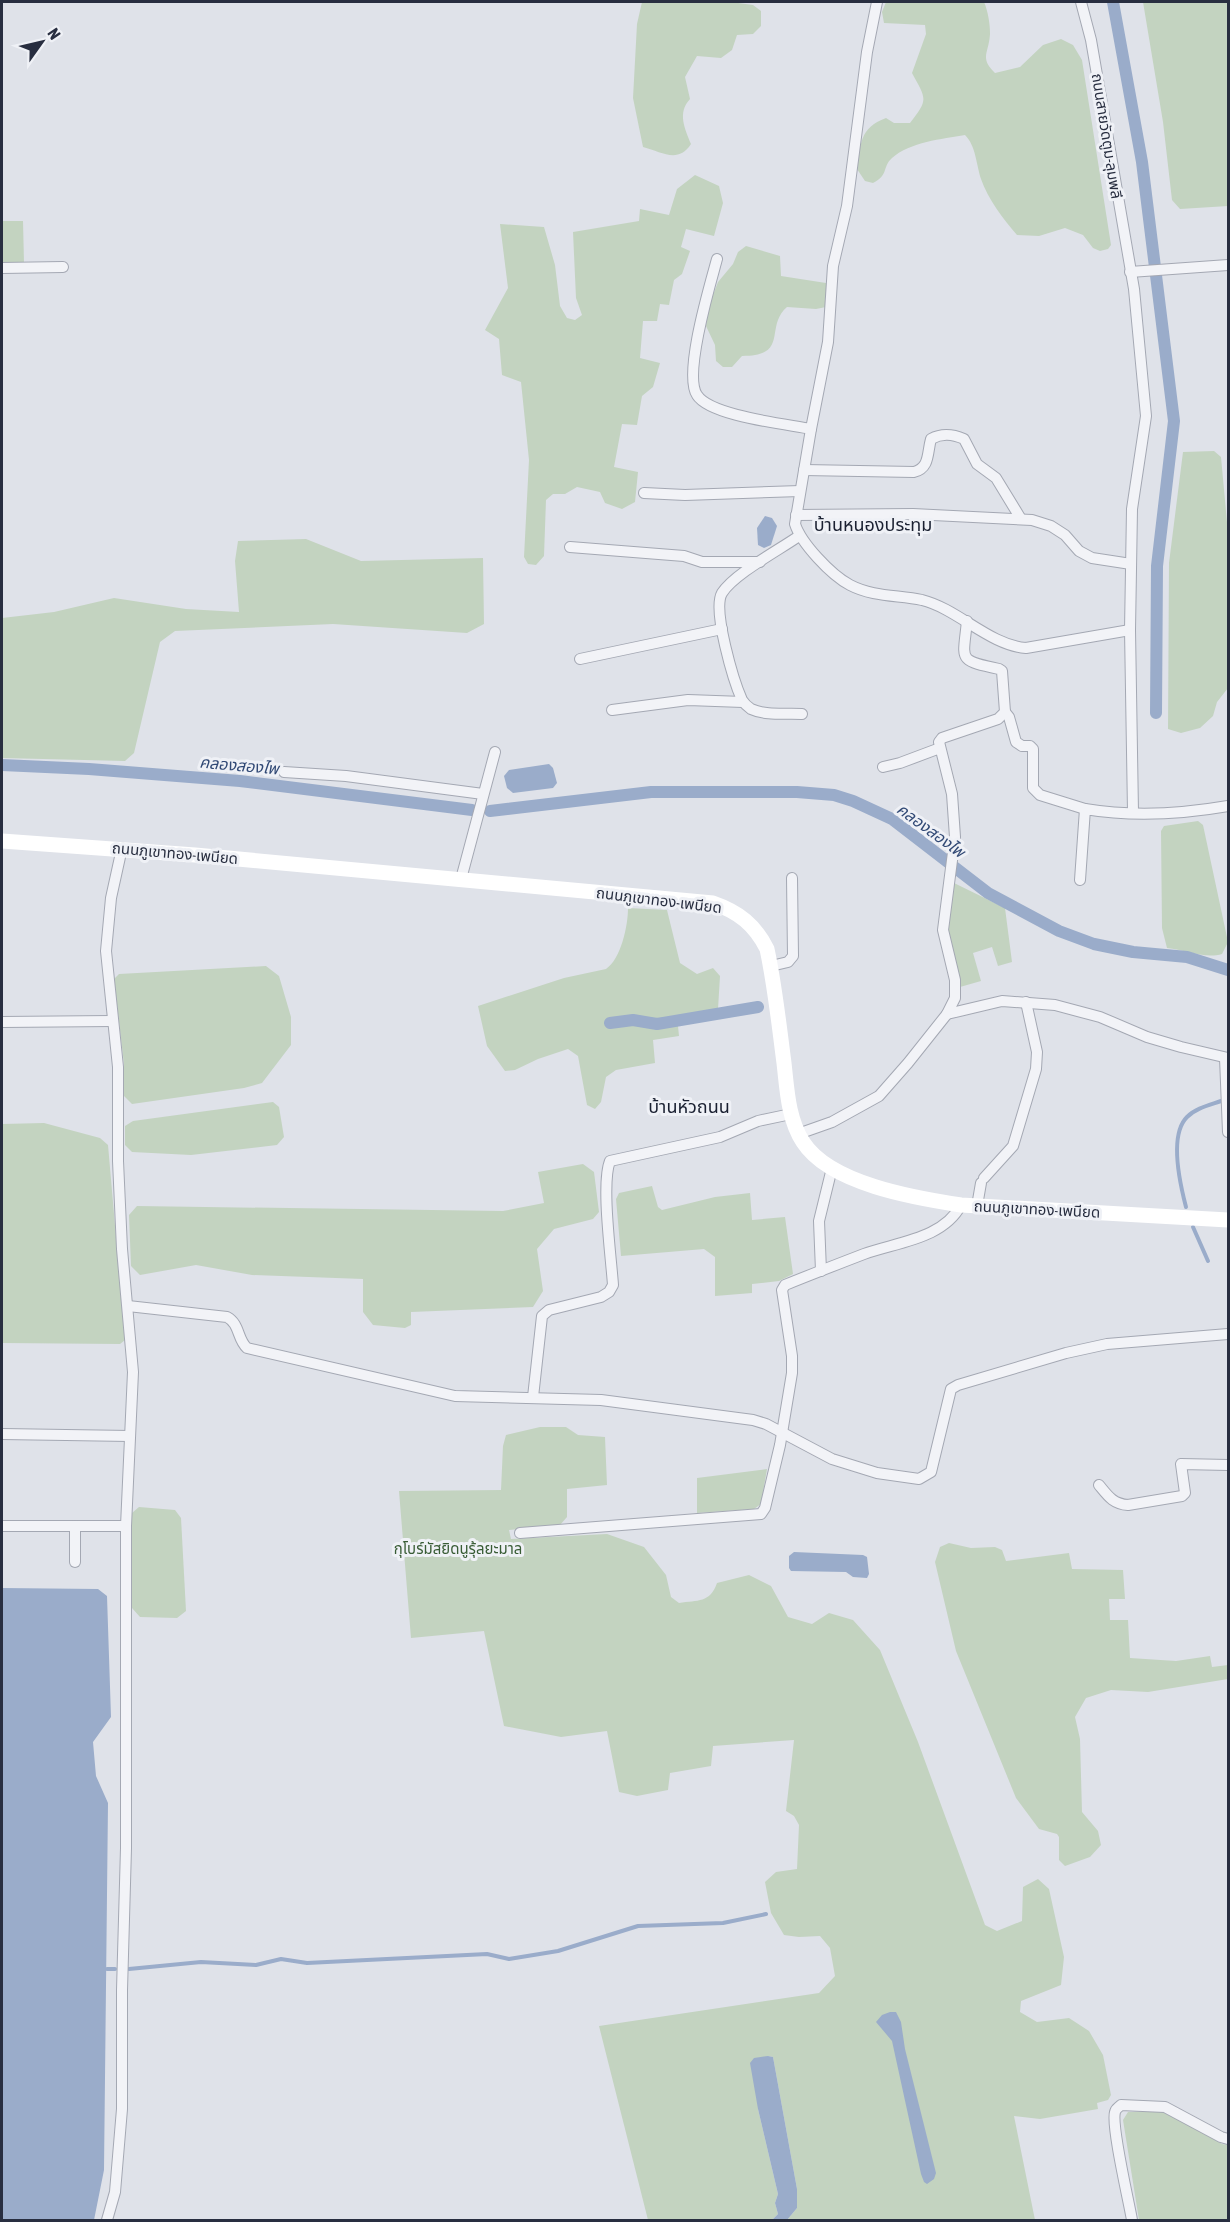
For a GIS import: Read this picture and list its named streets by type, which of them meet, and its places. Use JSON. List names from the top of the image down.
{
  "streets": {
    "street": ["ถนนสายวัดตูม-ลุมพลี", "ถนนภูเขาทอง-เพนียด"]
  },
  "districts": ["บ้านหนองประทุม", "บ้านหัวถนน"],
  "water": ["คลองสองไพ"],
  "parks": ["กุโบร์มัสยิดนูรุ้ลยะมาล"],
  "north": "top right"
}
